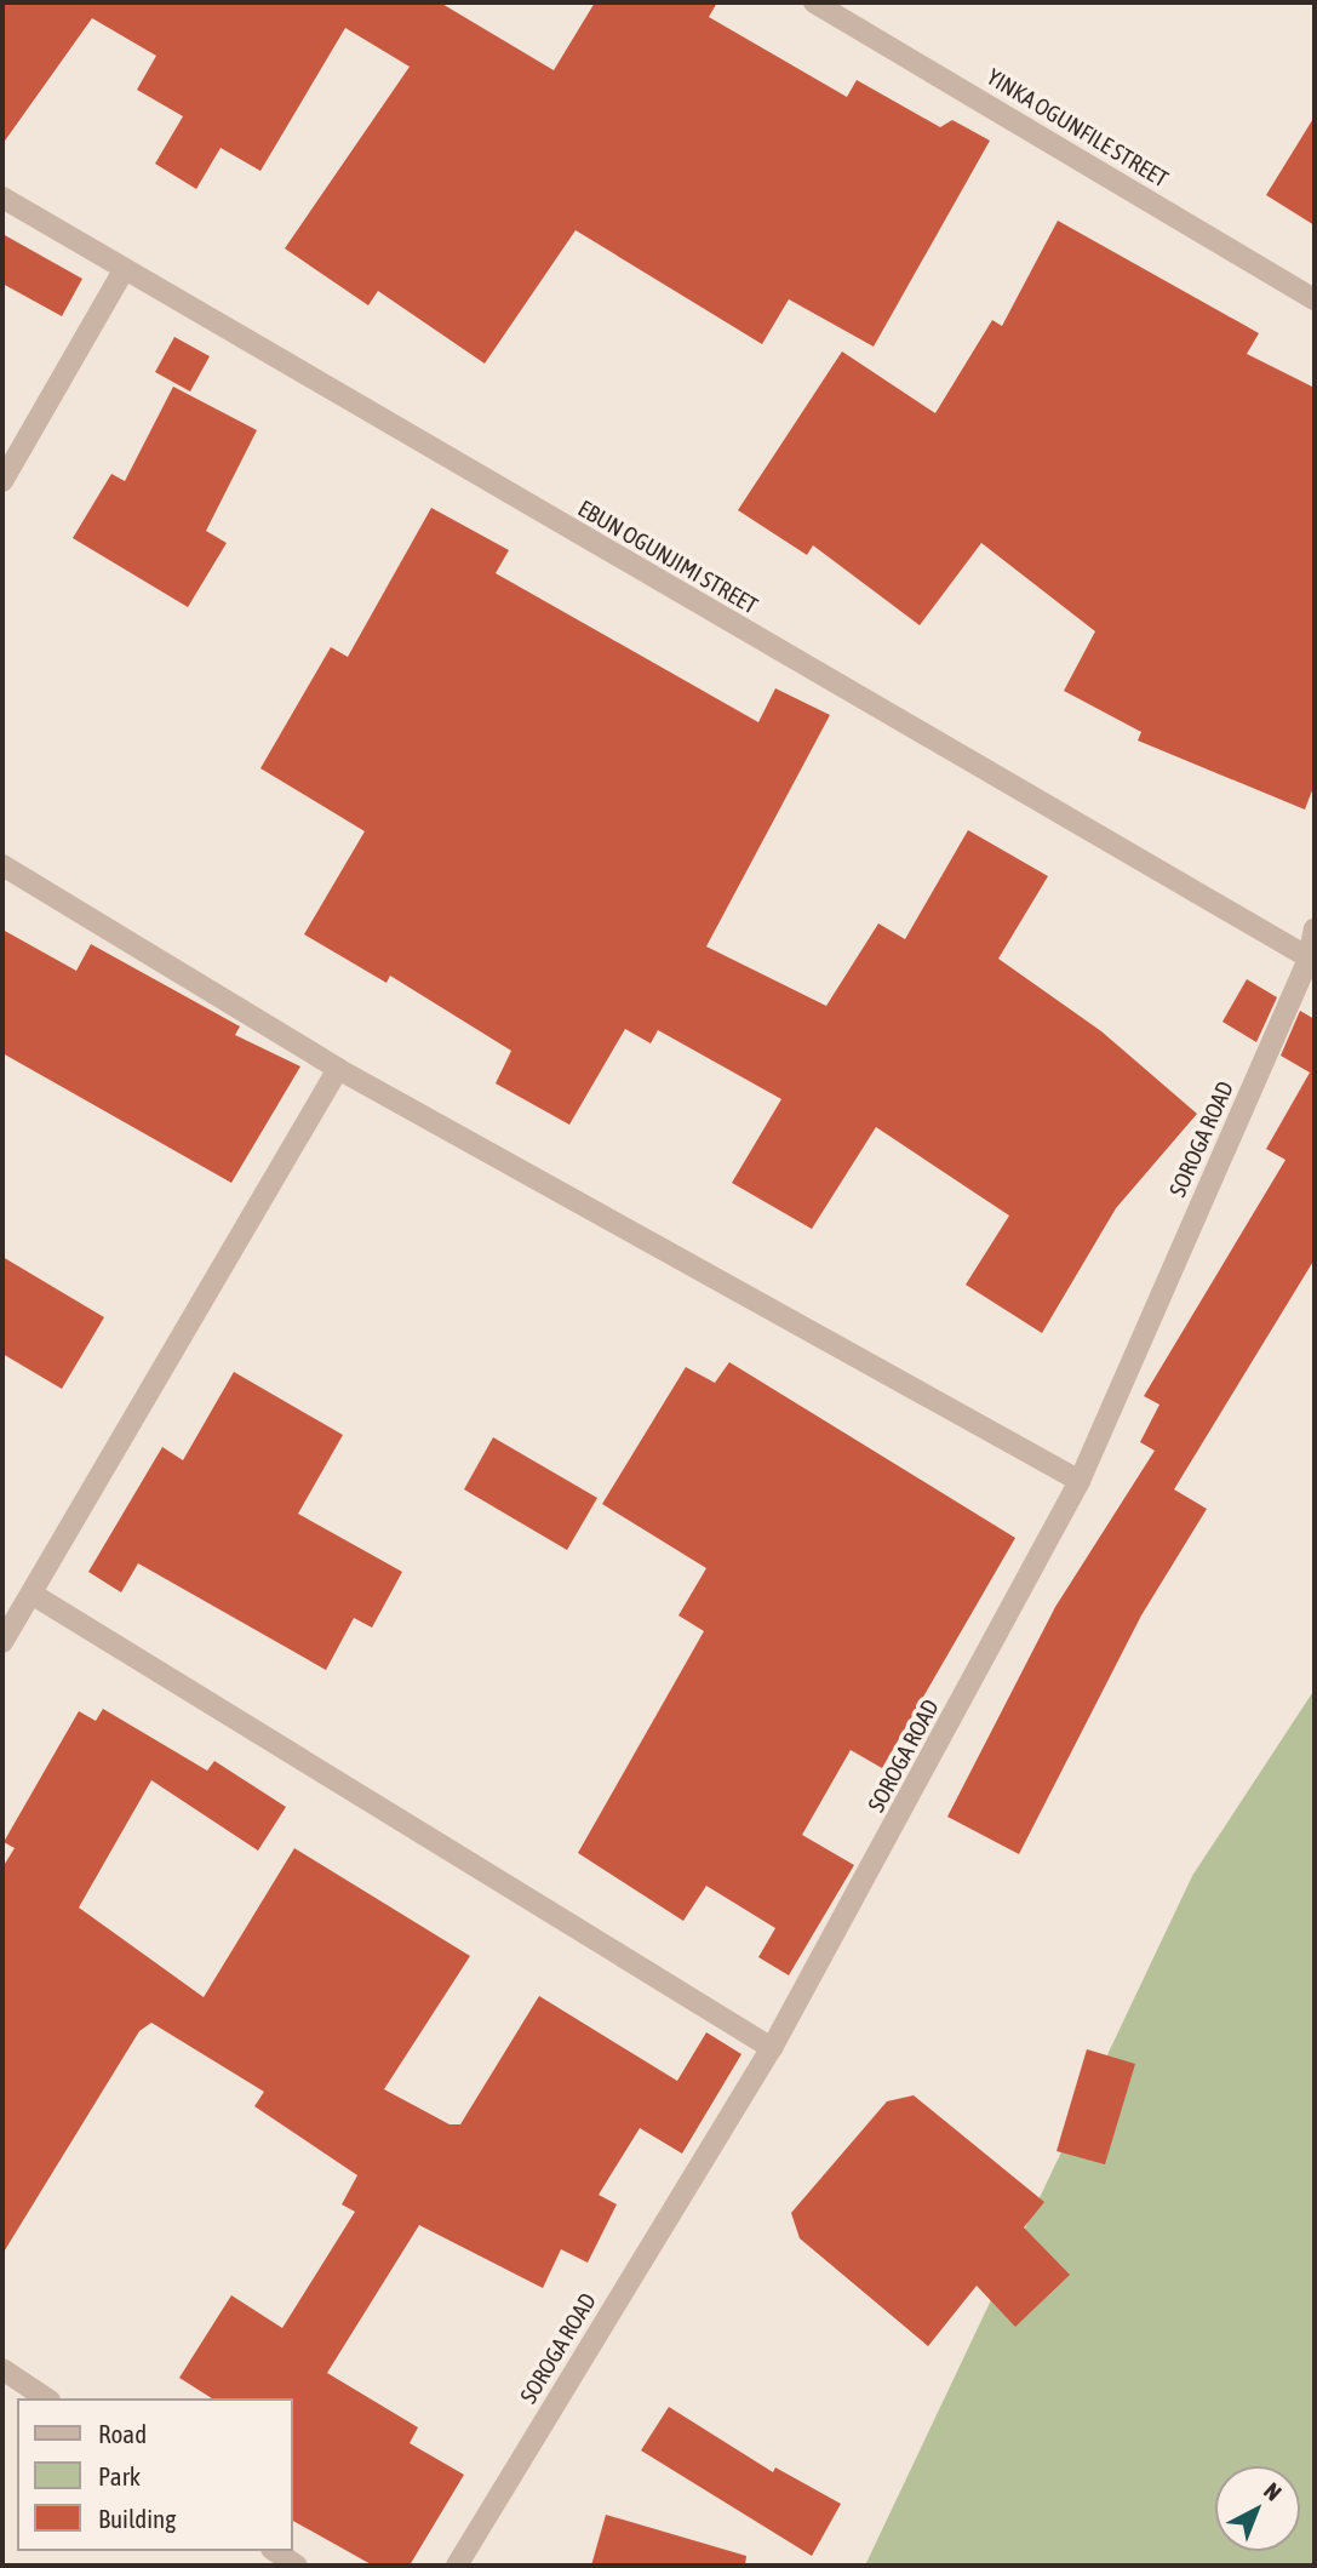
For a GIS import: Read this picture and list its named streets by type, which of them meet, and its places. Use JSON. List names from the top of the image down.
{
  "streets": {
    "street": ["YINKA OGUNFILE STREET", "EBUN OGUNJIMI STREET", "SOROGA ROAD"]
  },
  "crossings": [
    ["EBUN OGUNJIMI STREET", "SOROGA ROAD"]
  ],
  "legend": ["Road", "Park", "Building"],
  "north": "top right"
}
